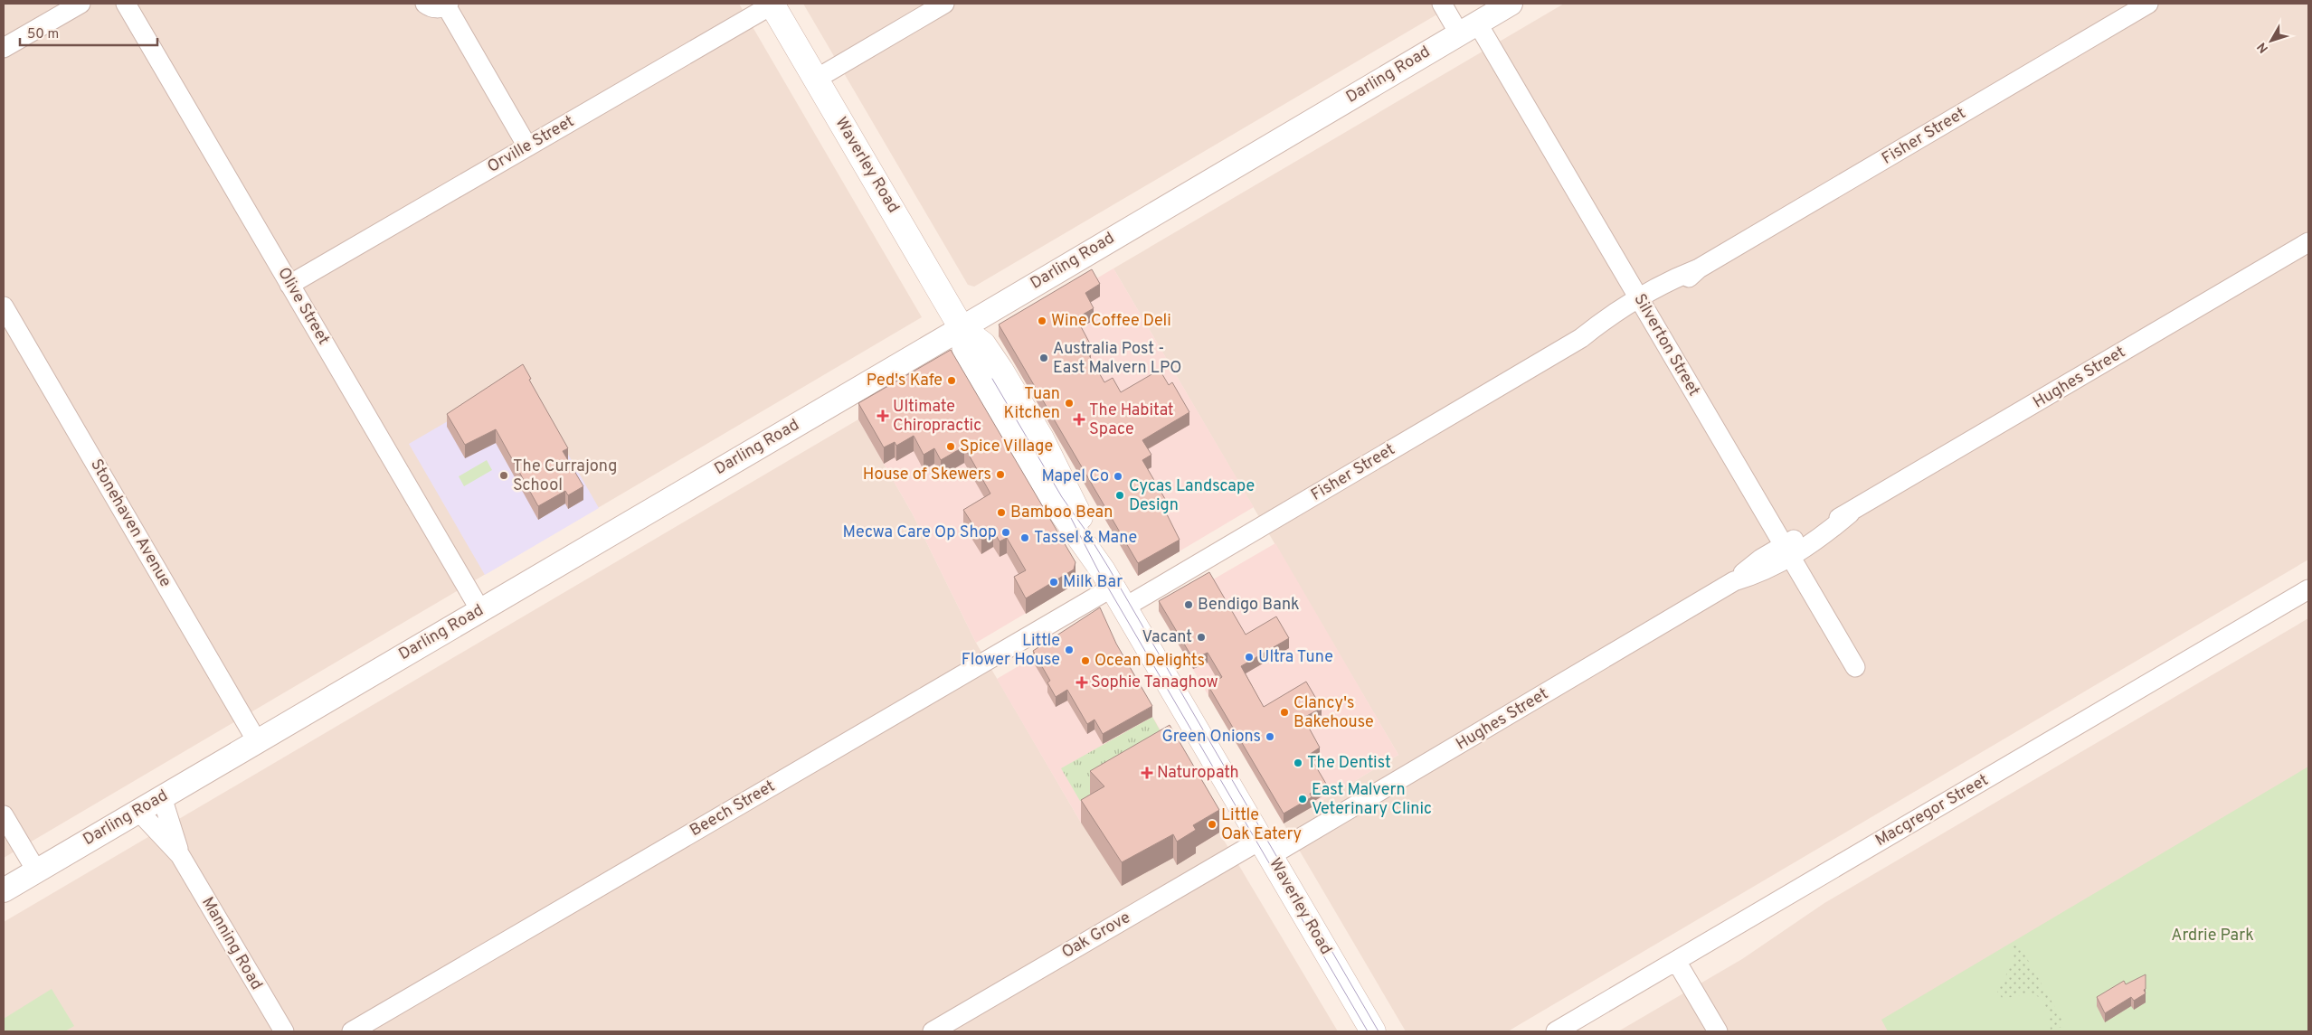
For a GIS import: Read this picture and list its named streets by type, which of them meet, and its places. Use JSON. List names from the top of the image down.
{
  "streets": {
    "main road": ["Waverley Road"],
    "street": [
      "Darling Road",
      "Fisher Street",
      "Orville Street",
      "Olive Street",
      "Silverton Street",
      "Hughes Street",
      "Stonehaven Avenue",
      "Beech Street",
      "Macgregor Street",
      "Oak Grove",
      "Manning Road"
    ]
  },
  "crossings": [
    ["Darling Road", "Waverley Road"],
    ["Darling Road", "Olive Street"],
    ["Darling Road", "Silverton Street"],
    ["Darling Road", "Stonehaven Avenue"],
    ["Darling Road", "Manning Road"],
    ["Fisher Street", "Waverley Road"],
    ["Fisher Street", "Silverton Street"],
    ["Fisher Street", "Beech Street"],
    ["Orville Street", "Waverley Road"],
    ["Orville Street", "Olive Street"],
    ["Waverley Road", "Hughes Street"],
    ["Waverley Road", "Beech Street"],
    ["Waverley Road", "Oak Grove"],
    ["Silverton Street", "Hughes Street"],
    ["Hughes Street", "Oak Grove"]
  ],
  "parks": ["Ardrie Park"],
  "places": {
    "other": [
      "Wine Coffee Deli",
      "Australia Post - East Malvern LPO",
      "Ped's Kafe",
      "Tuan Kitchen",
      "Spice Village",
      "House of Skewers",
      "The Currajong School",
      "Mapel Co",
      "Cycas Landscape Design",
      "Bamboo Bean",
      "Mecwa Care Op Shop",
      "Tassel & Mane",
      "Milk Bar",
      "Bendigo Bank",
      "Vacant",
      "Little Flower House",
      "Ultra Tune",
      "Ocean Delights",
      "Clancy's Bakehouse",
      "Green Onions",
      "The Dentist",
      "East Malvern Veterinary Clinic",
      "Little Oak Eatery"
    ],
    "health": [
      "Ultimate Chiropractic",
      "The Habitat Space",
      "Sophie Tanaghow",
      "Naturopath"
    ]
  },
  "scale_bar": "50 m",
  "north": "bottom left"
}
